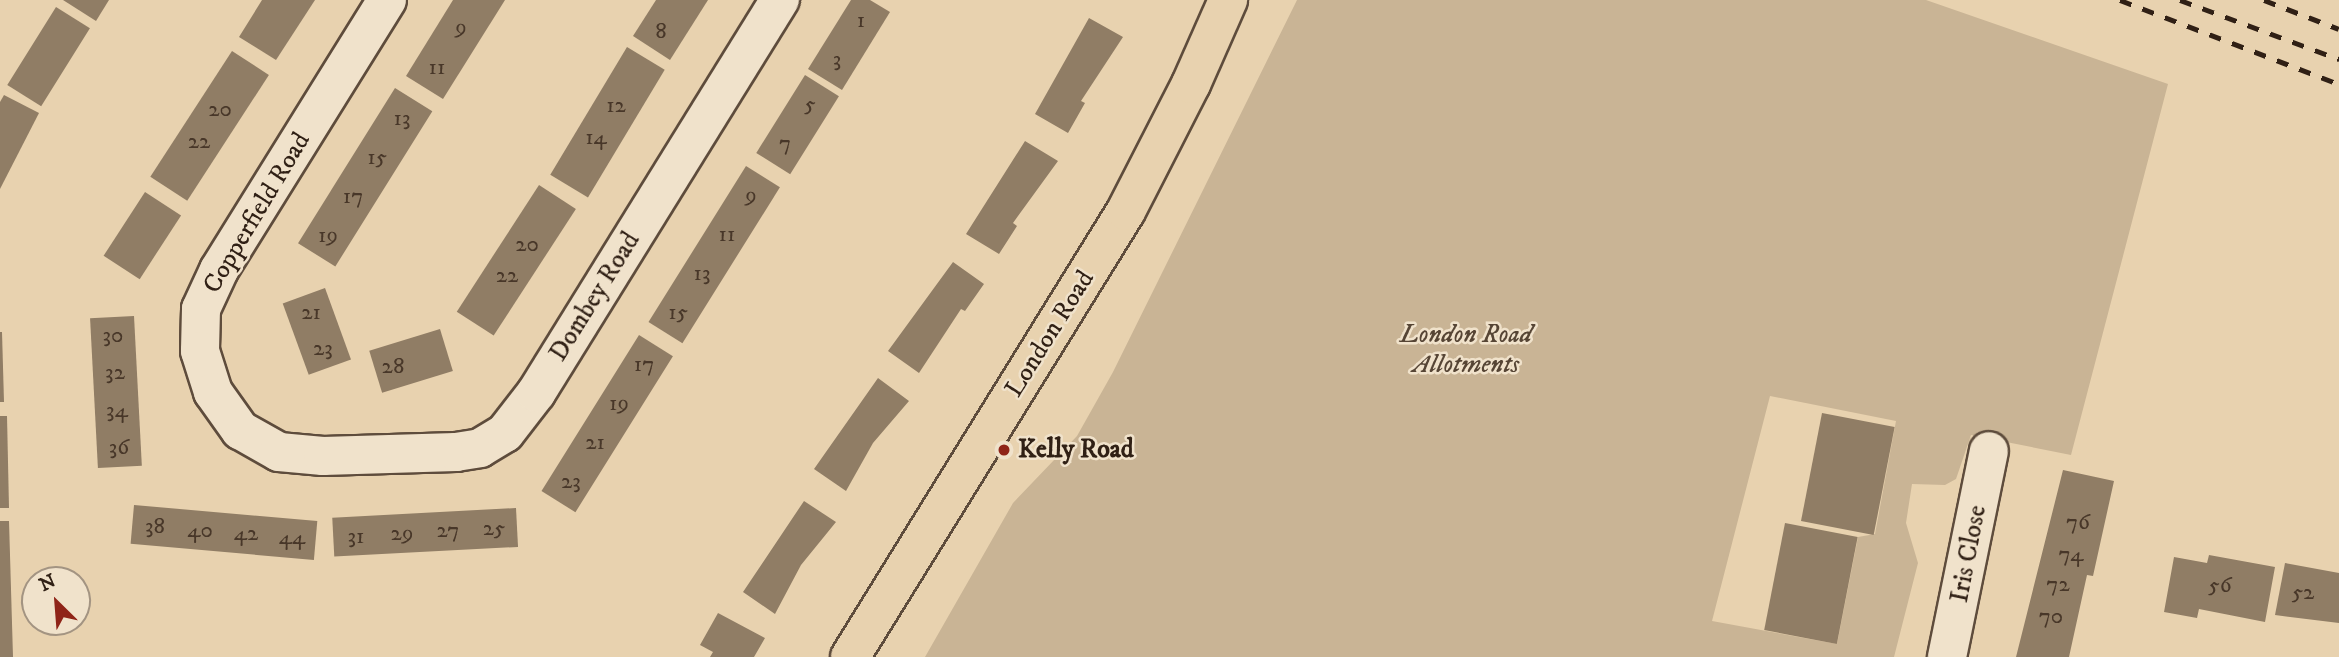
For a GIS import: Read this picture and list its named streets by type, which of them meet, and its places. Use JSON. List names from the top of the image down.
{
  "streets": {
    "main road": ["London Road"],
    "street": ["Copperfield Road", "Dombey Road", "Iris Close"]
  },
  "crossings": [
    ["Copperfield Road", "Dombey Road"]
  ],
  "parks": ["London Road Allotments"],
  "places": ["Kelly Road"],
  "house_numbers": [
    "1",
    "9",
    "8",
    "3",
    "11",
    "5",
    "12",
    "20",
    "13",
    "14",
    "22",
    "7",
    "15",
    "9",
    "17",
    "11",
    "19",
    "20",
    "13",
    "22",
    "21",
    "15",
    "30",
    "23",
    "17",
    "28",
    "32",
    "19",
    "34",
    "21",
    "36",
    "23",
    "76",
    "38",
    "25",
    "40",
    "27",
    "42",
    "29",
    "31",
    "44",
    "74",
    "72",
    "56",
    "52",
    "70"
  ],
  "north": "top left"
}
